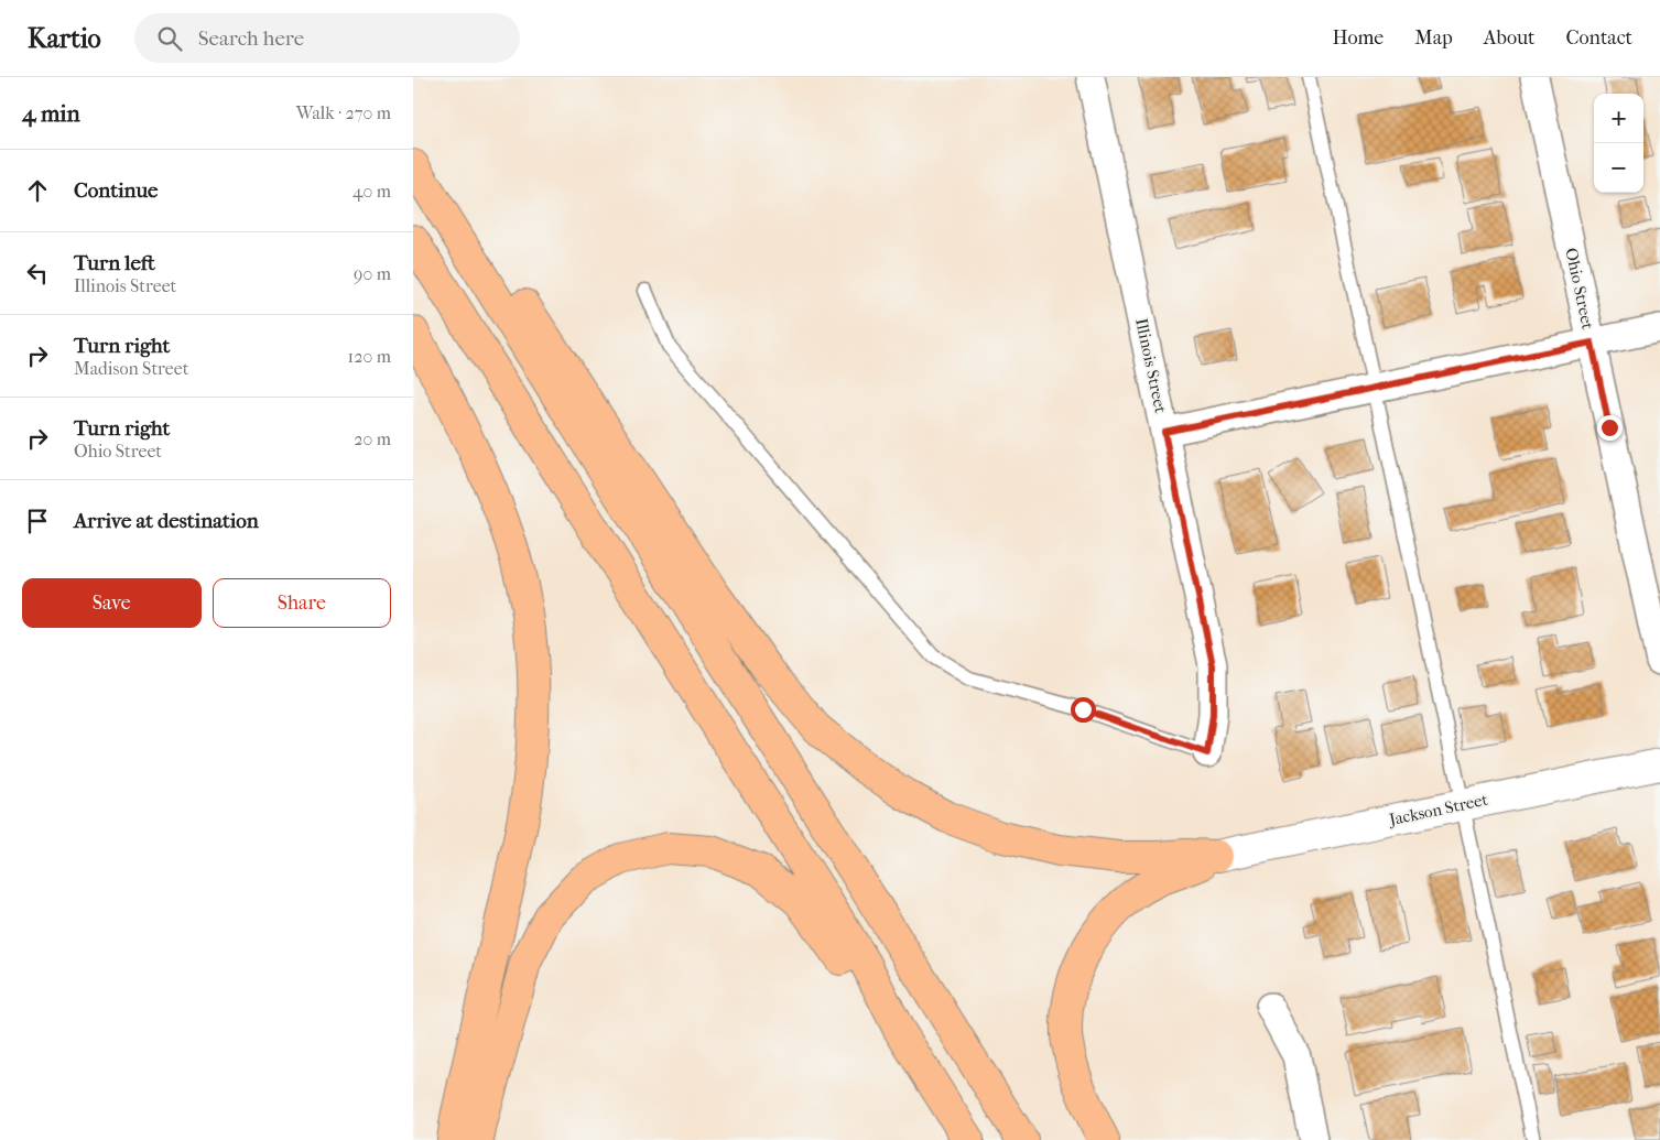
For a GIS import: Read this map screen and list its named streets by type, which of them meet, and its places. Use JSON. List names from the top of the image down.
{
  "streets": {
    "street": ["Ohio Street", "Illinois Street", "Jackson Street"]
  },
  "page": {
    "header": "Kartio",
    "search": "Search here",
    "nav": [
      "Home",
      "Map",
      "About",
      "Contact"
    ],
    "heading": ["4 min", "Walk · 270 m"],
    "map_buttons": ["+", "−"],
    "list": [
      ["Continue", "40 m"],
      ["Turn left", "Illinois Street", "90 m"],
      ["Turn right", "Madison Street", "120 m"],
      ["Turn right", "Ohio Street", "20 m"],
      "Arrive at destination"
    ],
    "buttons": ["Save", "Share"]
  }
}
